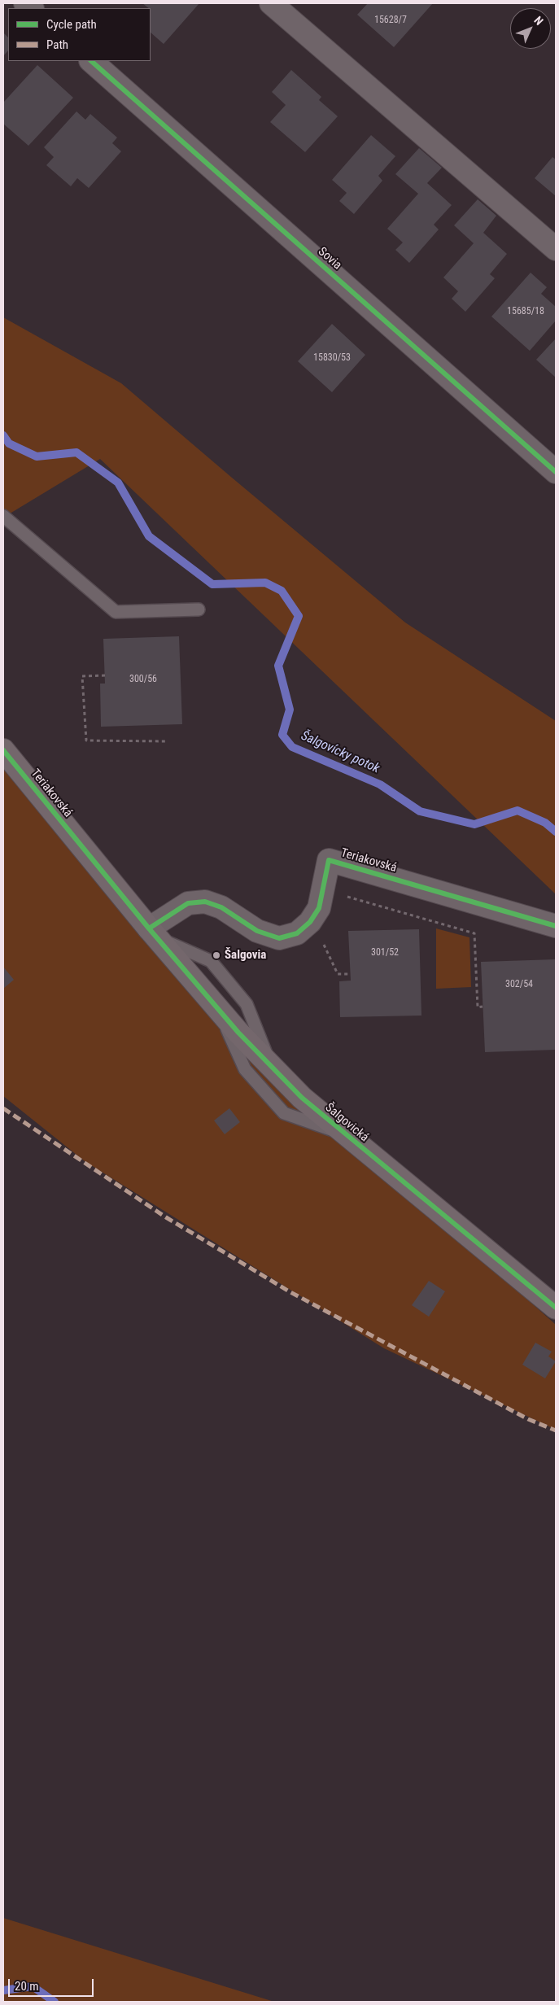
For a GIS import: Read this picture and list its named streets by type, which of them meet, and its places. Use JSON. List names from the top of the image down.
{
  "streets": {
    "street": ["Sovia", "Teriakovská", "Šalgovická"]
  },
  "crossings": [
    ["Teriakovská", "Šalgovická"]
  ],
  "water": ["Šalgovícky potok"],
  "places": ["Šalgovia"],
  "house_numbers": [
    "15628/7",
    "15685/18",
    "15830/53",
    "300/56",
    "301/52",
    "302/54"
  ],
  "legend": ["Cycle path", "Path"],
  "scale_bar": "20 m",
  "north": "top right"
}
